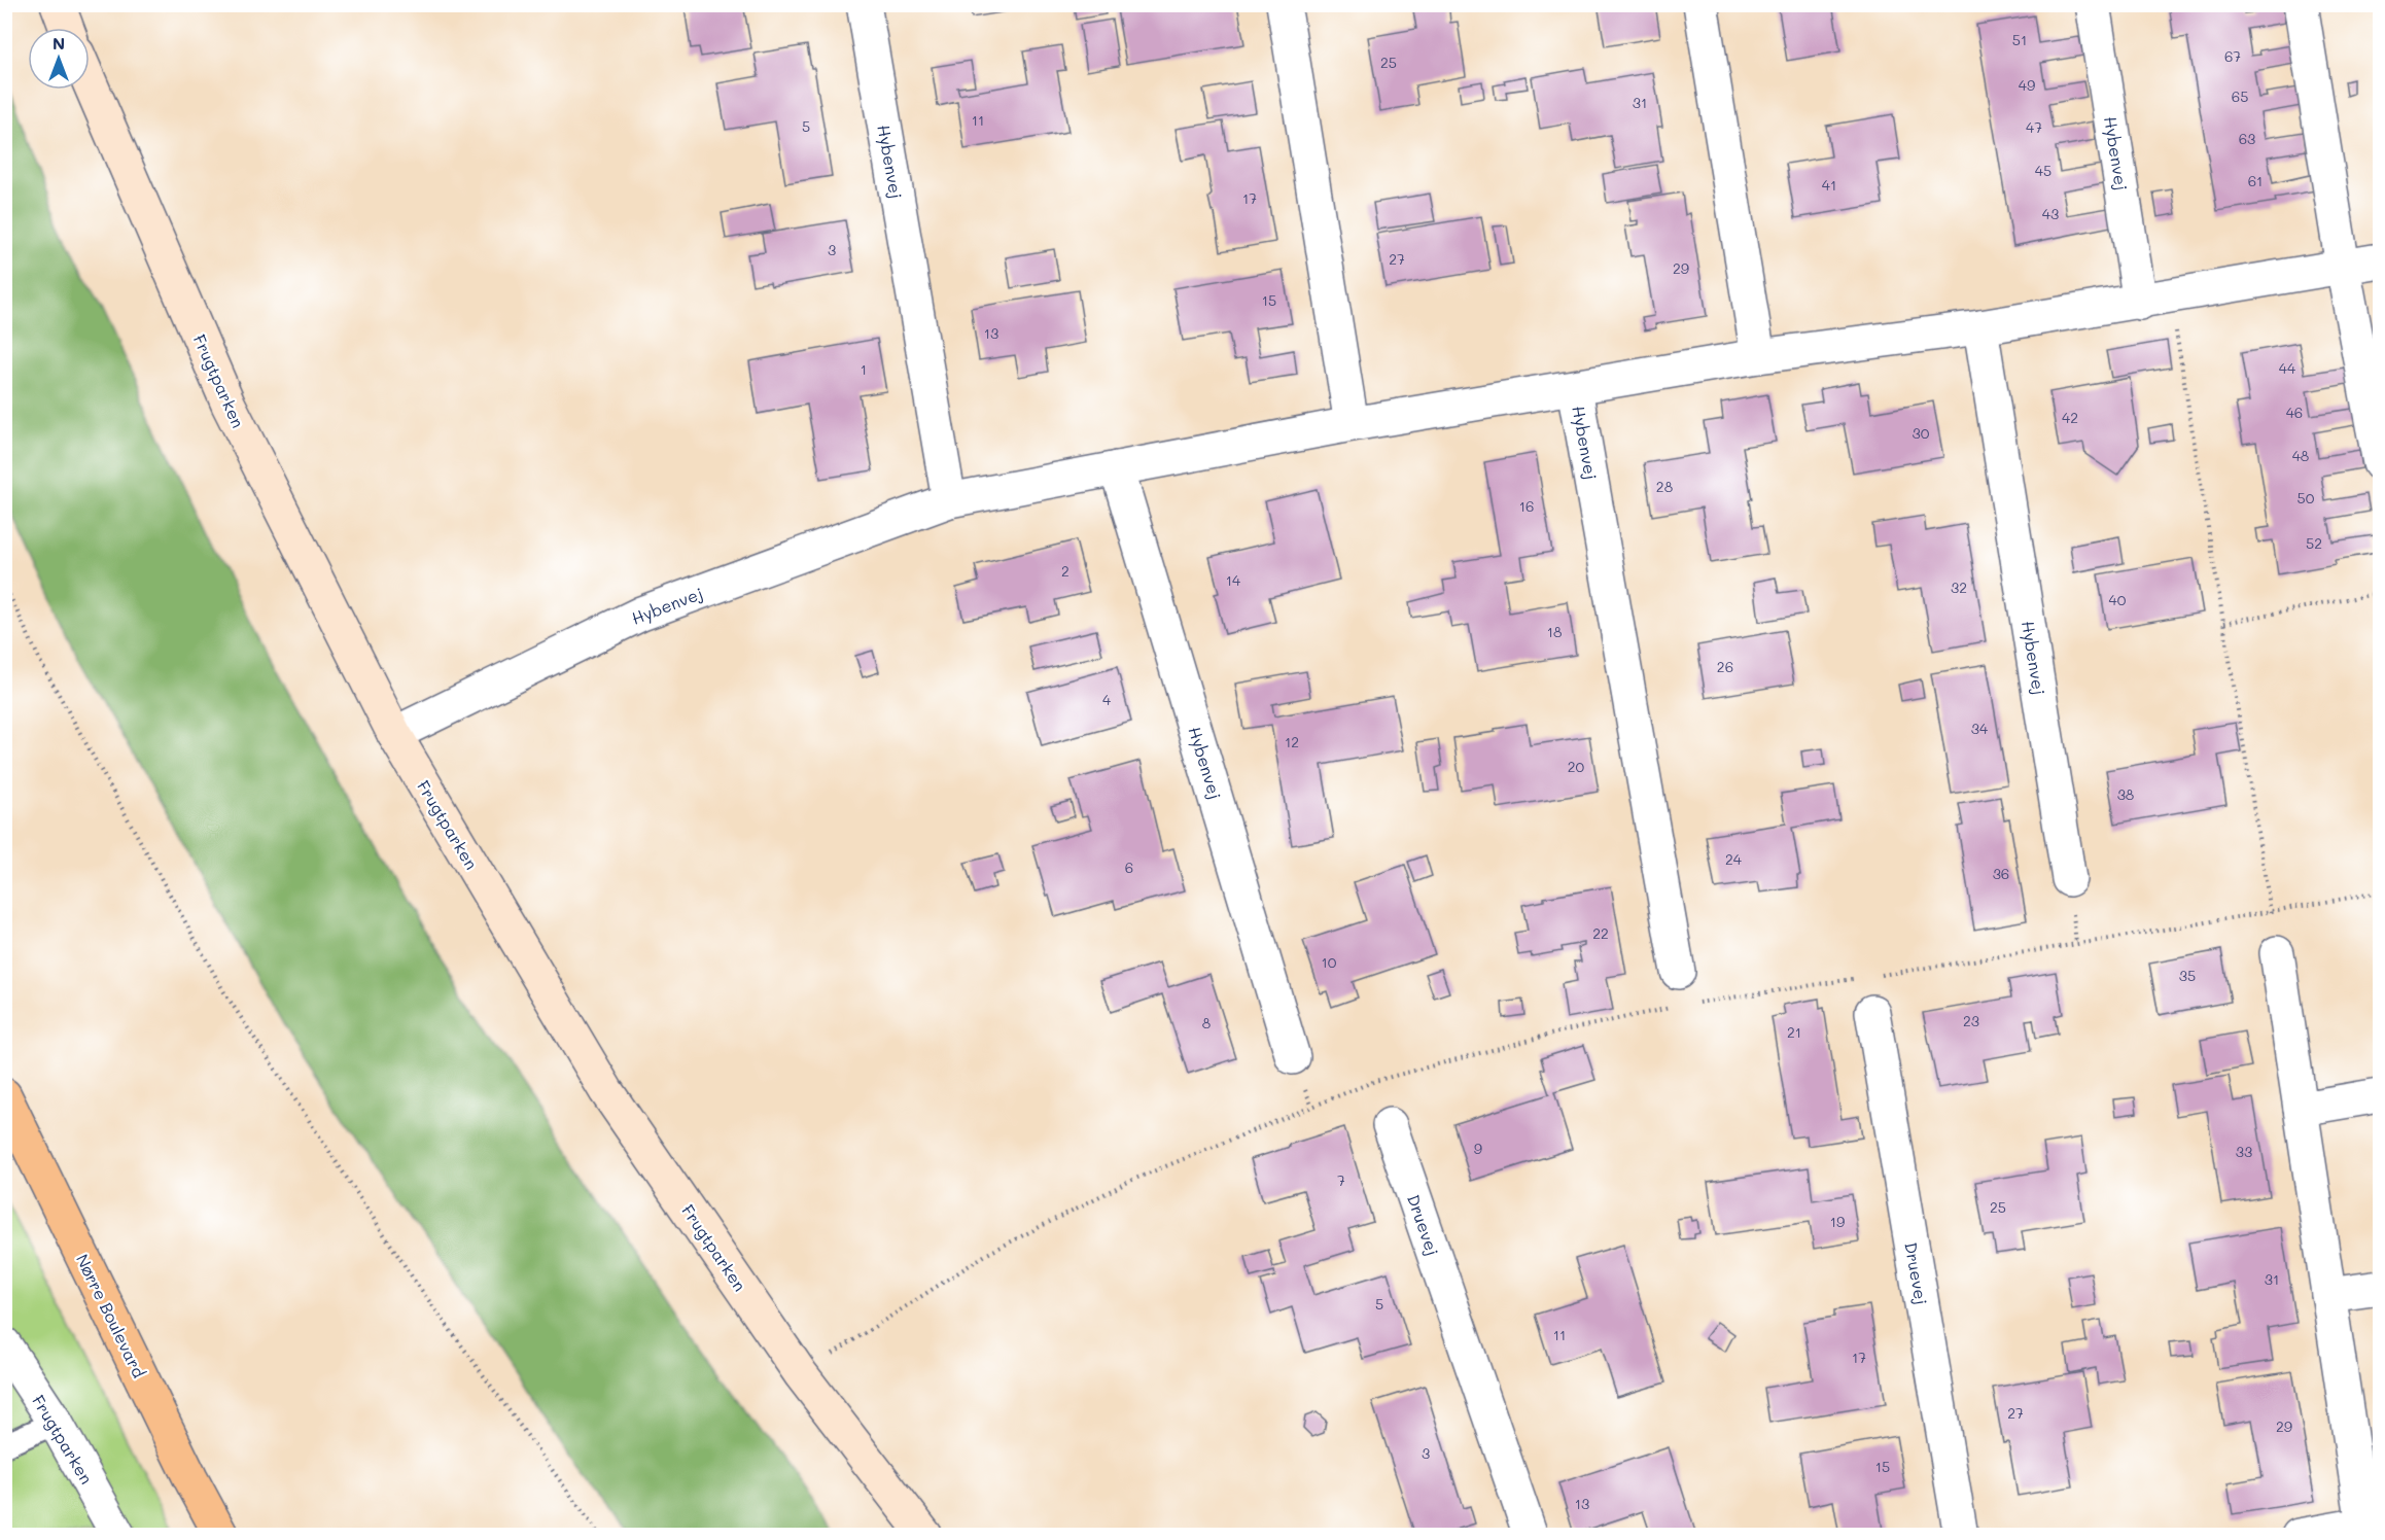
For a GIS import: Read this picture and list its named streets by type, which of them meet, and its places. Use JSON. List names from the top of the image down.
{
  "streets": {
    "highway": ["Nørre Boulevard"],
    "street": ["Hybenvej", "Frugtparken", "Druevej"]
  },
  "crossings": [
    ["Hybenvej", "Frugtparken"]
  ],
  "house_numbers": [
    "51",
    "67",
    "25",
    "49",
    "65",
    "31",
    "11",
    "5",
    "47",
    "63",
    "45",
    "61",
    "41",
    "17",
    "43",
    "3",
    "27",
    "29",
    "15",
    "13",
    "44",
    "1",
    "46",
    "42",
    "30",
    "48",
    "28",
    "50",
    "16",
    "52",
    "2",
    "14",
    "32",
    "40",
    "18",
    "26",
    "4",
    "34",
    "12",
    "20",
    "38",
    "24",
    "6",
    "36",
    "22",
    "10",
    "35",
    "23",
    "8",
    "21",
    "9",
    "33",
    "7",
    "25",
    "19",
    "31",
    "5",
    "11",
    "17",
    "27",
    "29",
    "3",
    "15",
    "13"
  ],
  "north": "top"
}
